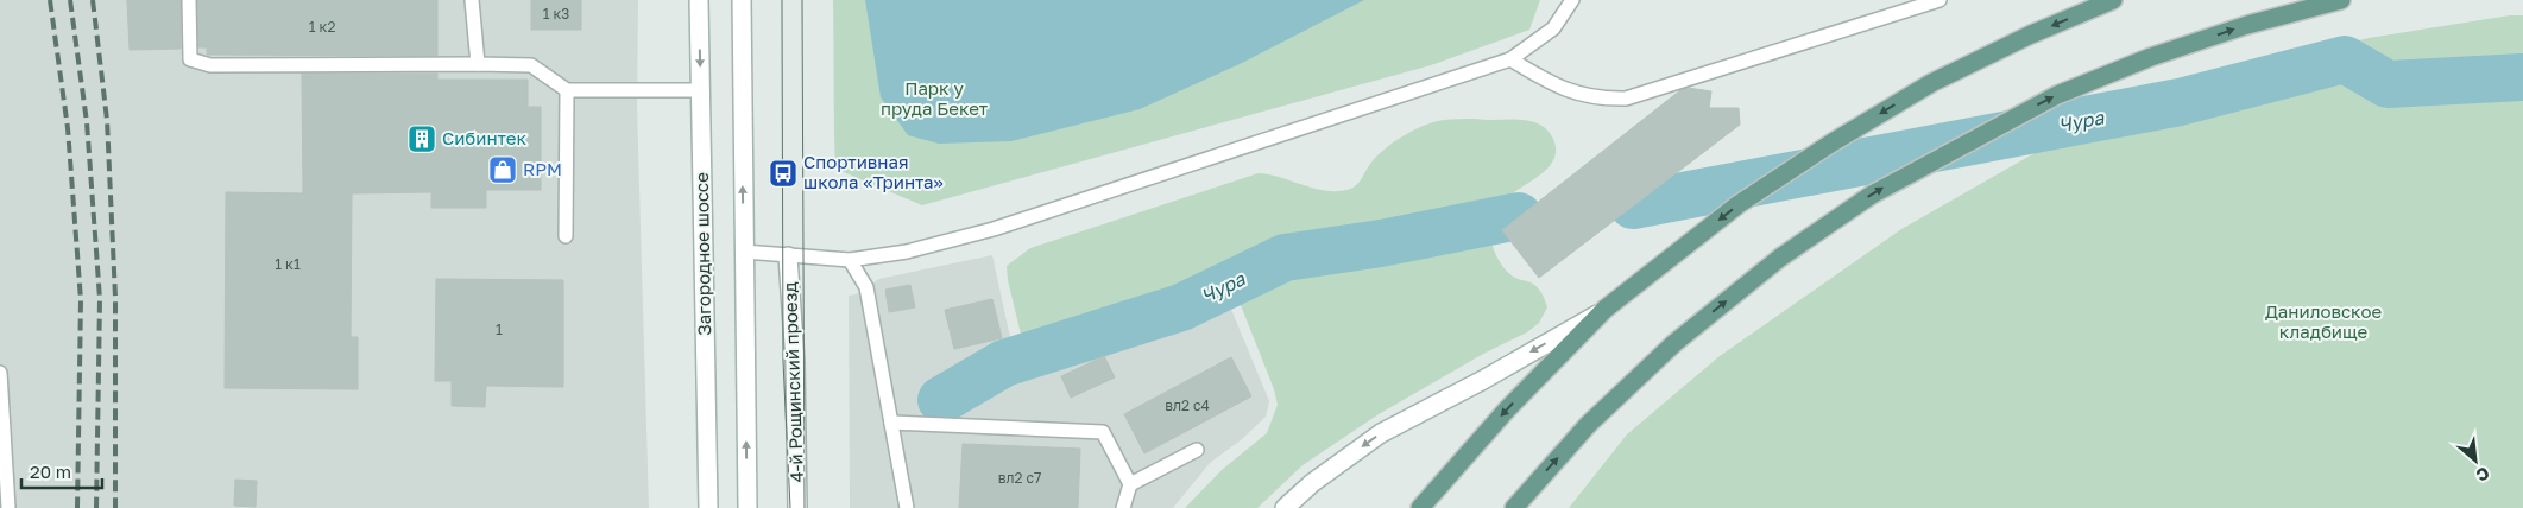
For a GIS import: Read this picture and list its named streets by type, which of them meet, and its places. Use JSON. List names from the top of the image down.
{
  "streets": {
    "main road": ["Загородное шоссе", "4-й Рощинский проезд"]
  },
  "water": ["Чура"],
  "parks": ["Парк у пруда Бекет", "Даниловское кладбище"],
  "places": {
    "building": ["Сибинтек"],
    "shop": ["RPM"],
    "bus stop": ["Спортивная школа «Тринта»"]
  },
  "house_numbers": [
    "1 к3",
    "1 к2",
    "1 к1",
    "1",
    "вл2 с4",
    "вл2 с7"
  ],
  "scale_bar": "20 m",
  "north": "bottom right"
}
